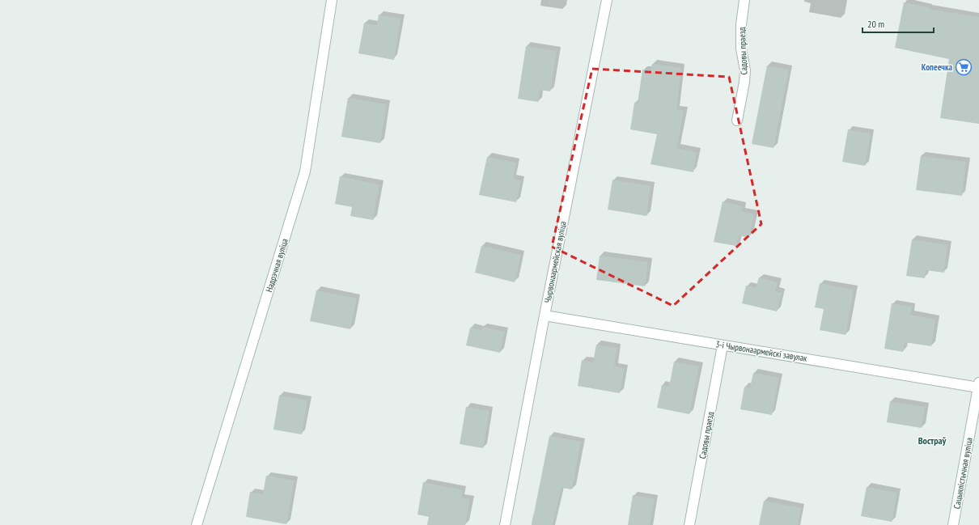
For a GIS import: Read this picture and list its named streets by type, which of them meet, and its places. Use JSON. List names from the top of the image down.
{
  "streets": {
    "street": [
      "Садовы праезд",
      "Чырвонаармейская вуліца",
      "Надрэчная вуліца",
      "3-і Чырвонаармейскі завулак",
      "Сацыялістычная вуліца"
    ]
  },
  "crossings": [
    ["Садовы праезд", "3-і Чырвонаармейскі завулак"],
    ["Чырвонаармейская вуліца", "3-і Чырвонаармейскі завулак"],
    ["3-і Чырвонаармейскі завулак", "Сацыялістычная вуліца"]
  ],
  "districts": ["Востраў"],
  "places": {
    "supermarket": ["Копеечка"]
  },
  "scale_bar": "20 m"
}
